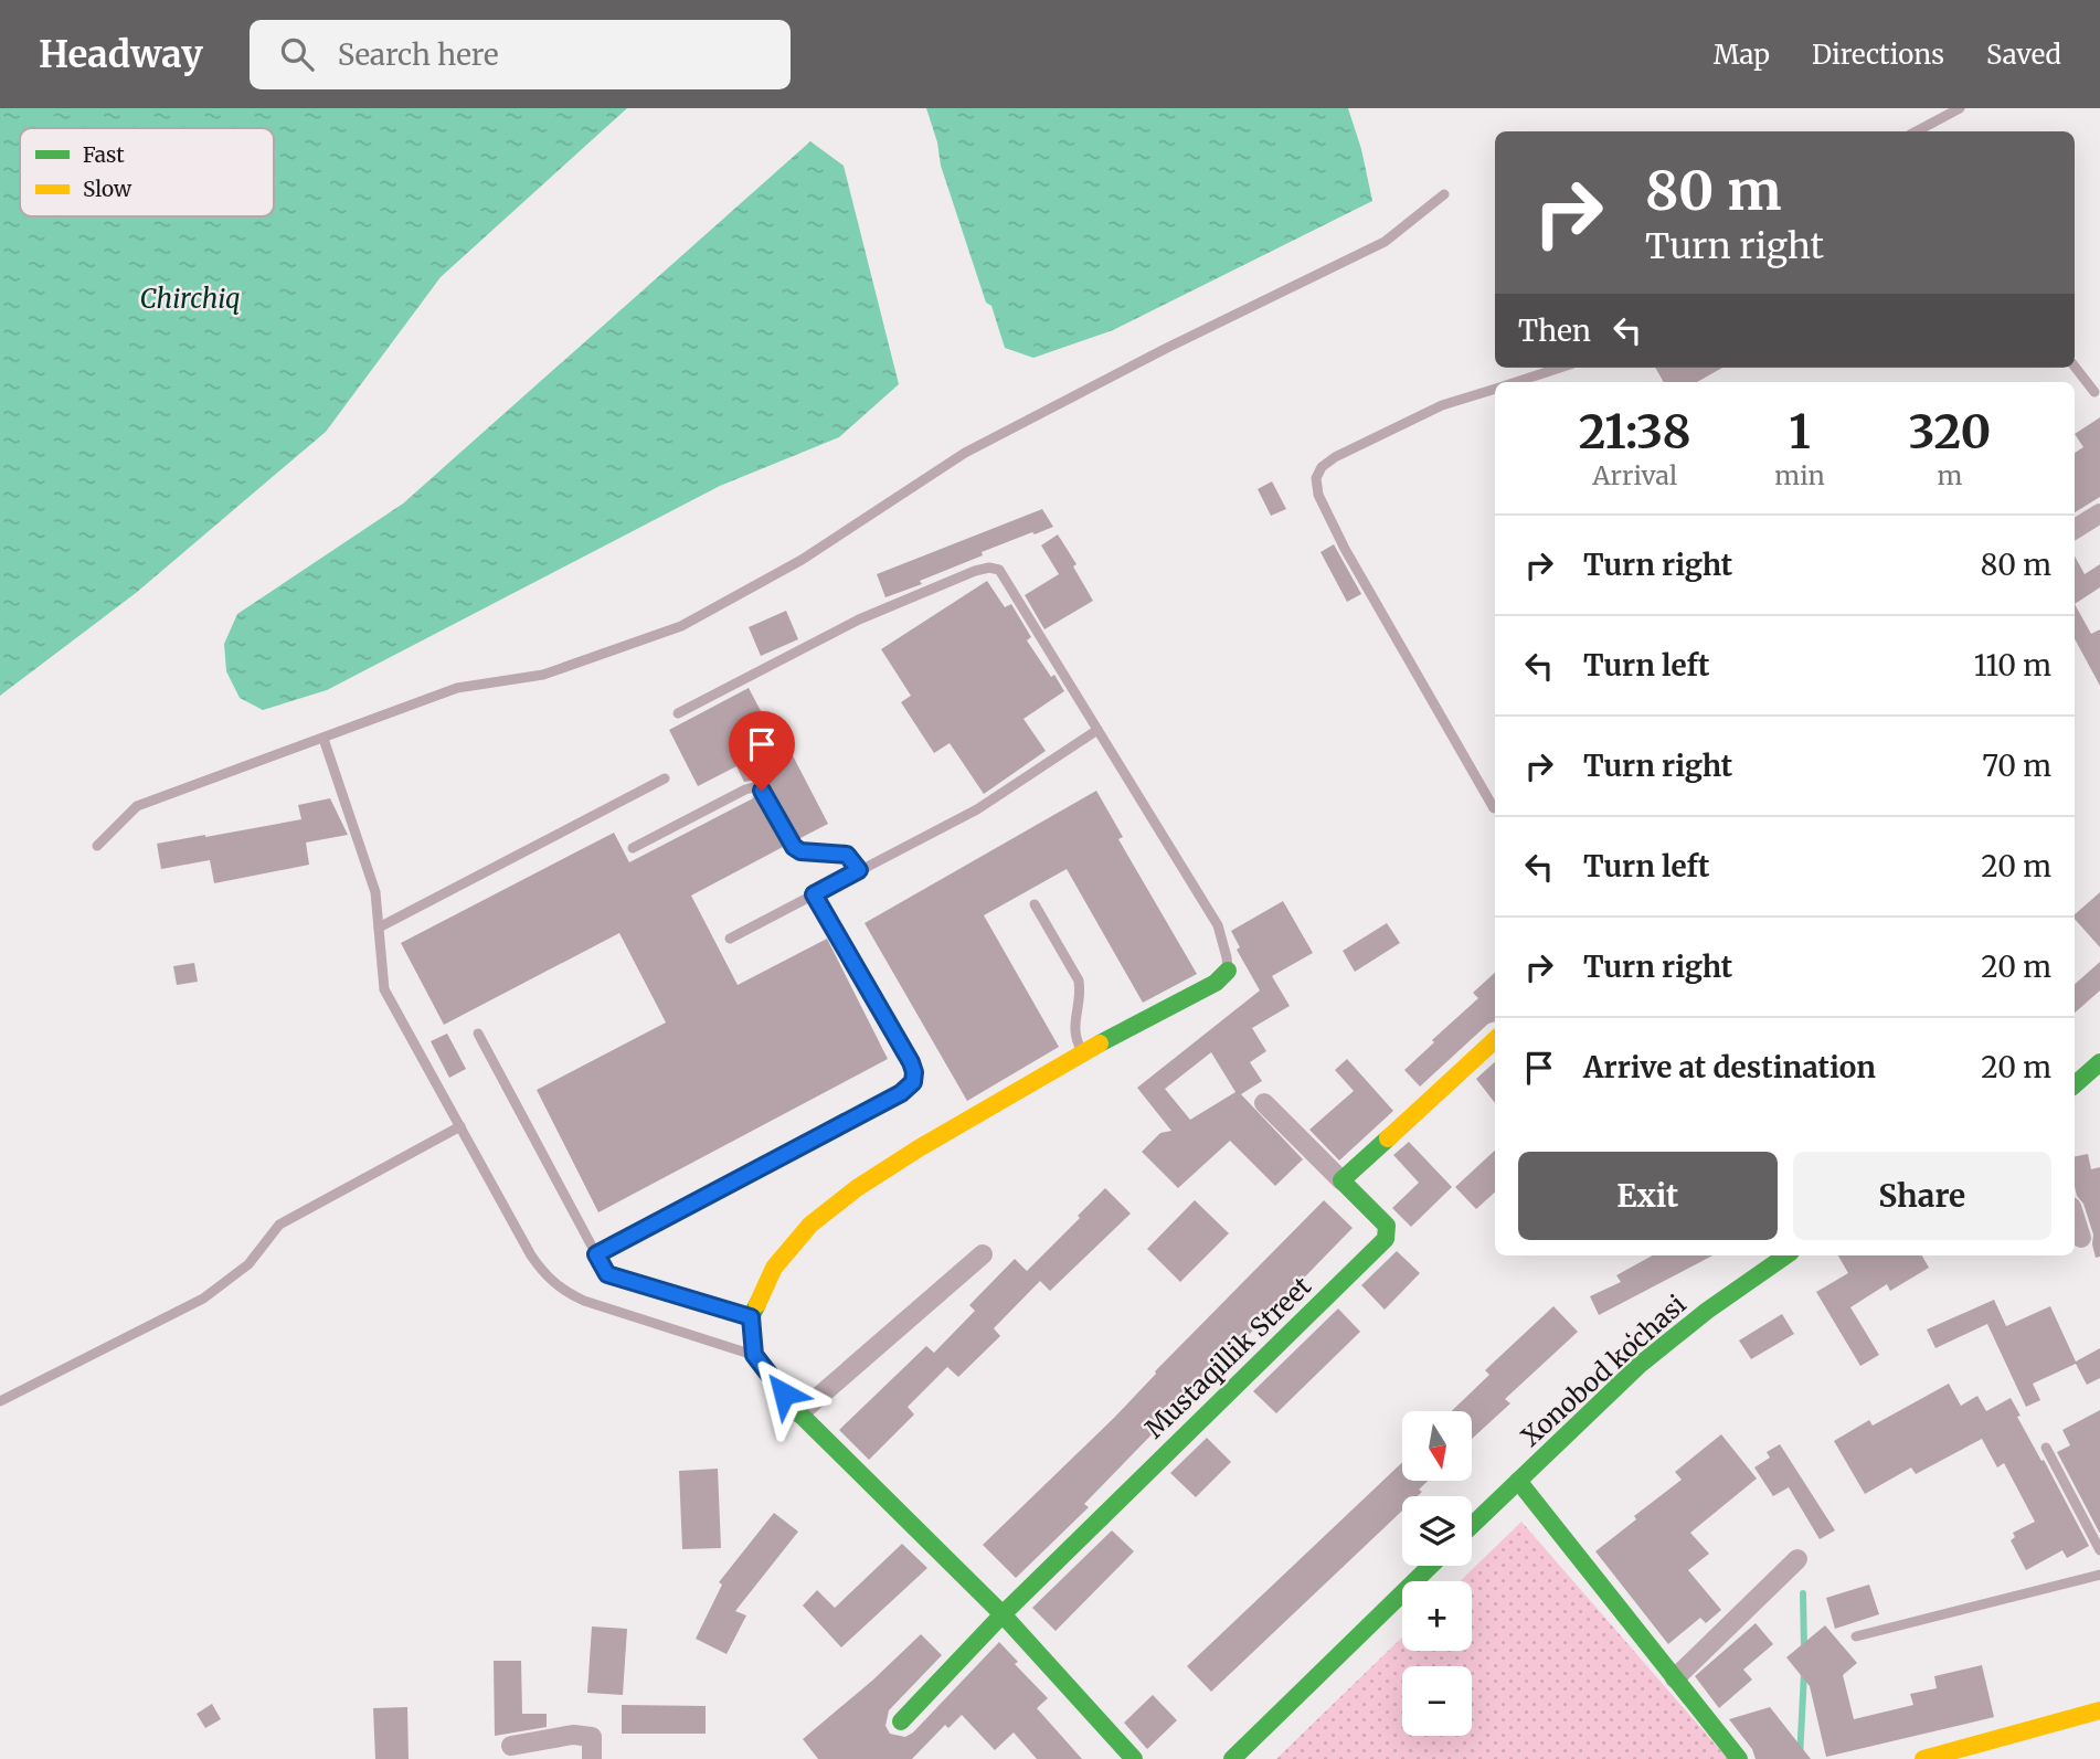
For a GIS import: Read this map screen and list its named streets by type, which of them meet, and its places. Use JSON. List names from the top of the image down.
{
  "streets": {
    "street": ["Mustaqillik Street", "Xonobod koʻchasi"]
  },
  "water": ["Chirchiq"],
  "legend": ["Fast", "Slow"],
  "north": "bottom",
  "page": {
    "header": "Headway",
    "search": "Search here",
    "nav": ["Map", "Directions", "Saved"],
    "turn": ["80 m", "Turn right"],
    "then": "Then",
    "eta": [
      "21:38",
      "Arrival",
      "1",
      "min",
      "320",
      "m"
    ],
    "list": [
      {
        "name": "Turn right",
        "value": "80 m"
      },
      {
        "name": "Turn left",
        "value": "110 m"
      },
      {
        "name": "Turn right",
        "value": "70 m"
      },
      {
        "name": "Turn left",
        "value": "20 m"
      },
      {
        "name": "Turn right",
        "value": "20 m"
      },
      {
        "name": "Arrive at destination",
        "value": "20 m"
      }
    ],
    "buttons": ["Exit", "Share"],
    "map_buttons": ["+", "−"]
  }
}
